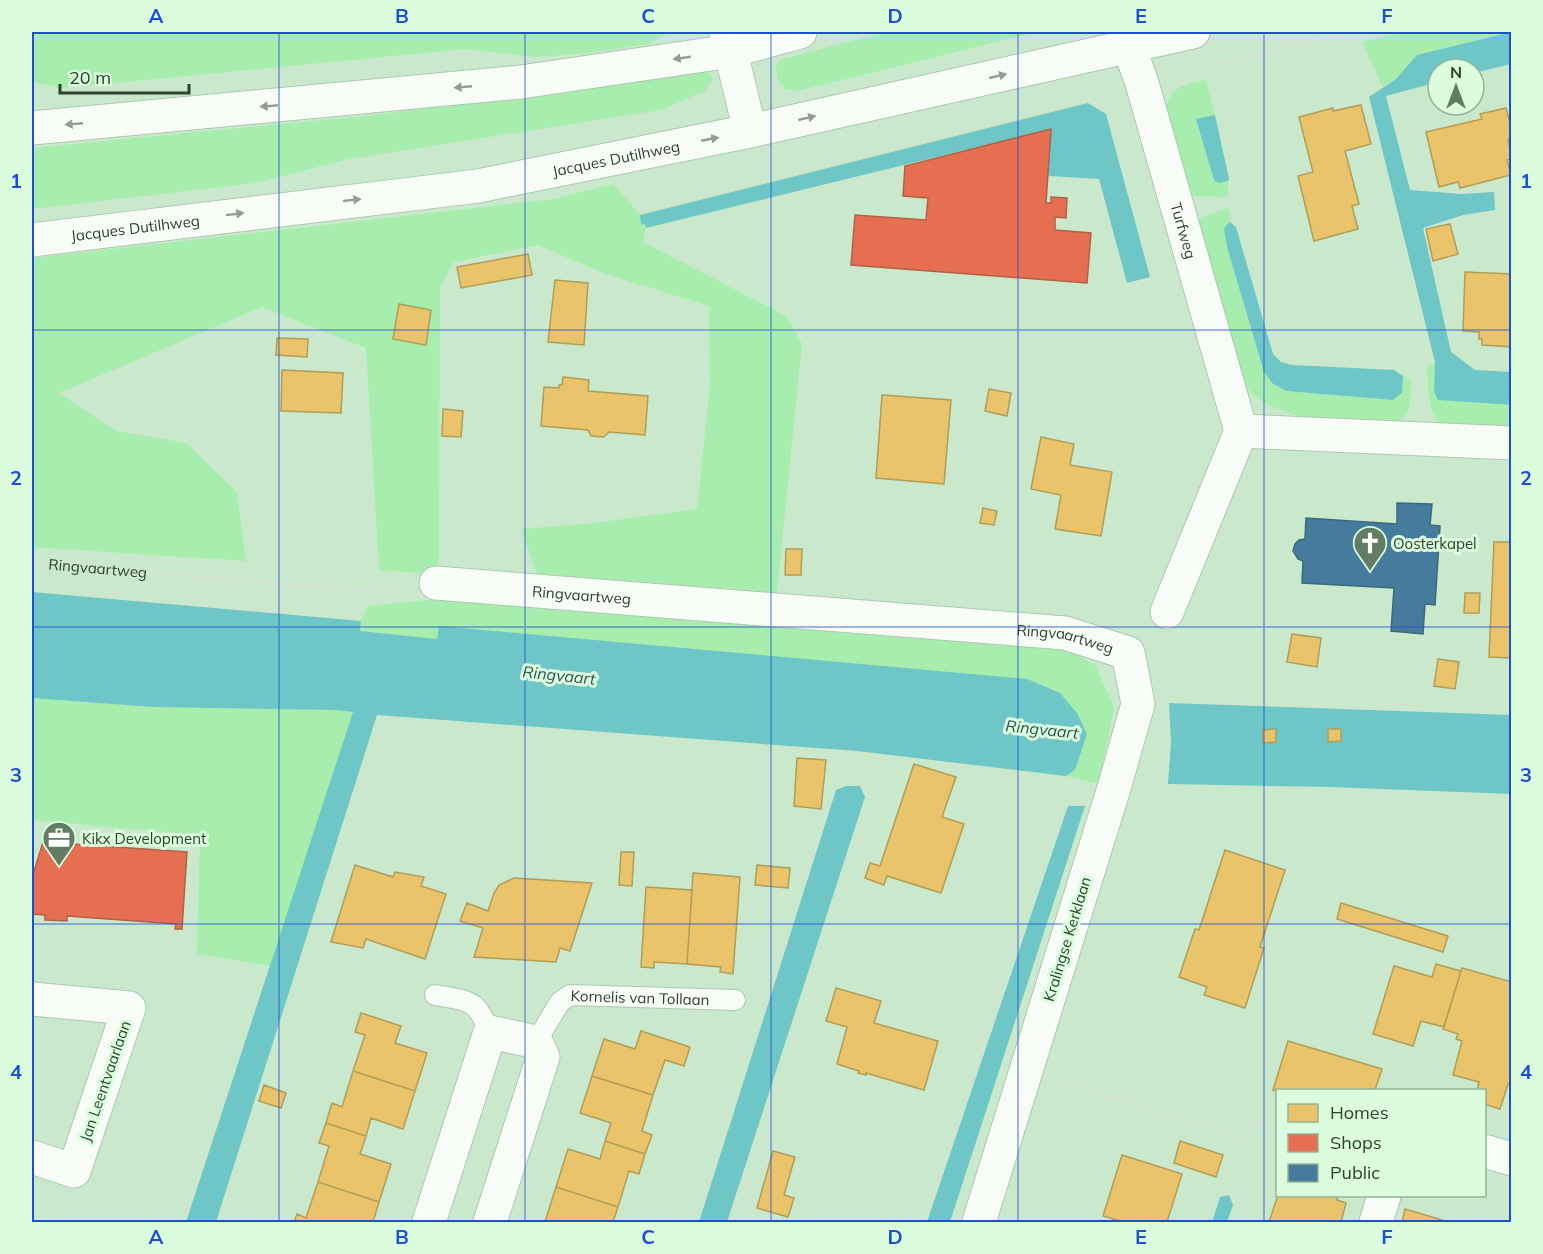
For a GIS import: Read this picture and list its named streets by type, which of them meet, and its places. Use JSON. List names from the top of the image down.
{
  "streets": {
    "street": [
      "Jacques Dutilhweg",
      "Turfweg",
      "Ringvaartweg",
      "Kralingse Kerklaan",
      "Jan Leentvaarlaan"
    ],
    "lane": ["Kornelis van Tollaan"]
  },
  "crossings": [
    ["Jacques Dutilhweg", "Turfweg"],
    ["Ringvaartweg", "Kralingse Kerklaan"]
  ],
  "water": ["Ringvaart"],
  "places": {
    "church": ["Oosterkapel"],
    "office": ["Kikx Development"]
  },
  "legend": ["Homes", "Shops", "Public"],
  "scale_bar": "20 m",
  "north": "top",
  "grid": {
    "columns": [
      "A",
      "B",
      "C",
      "D",
      "E",
      "F"
    ],
    "rows": [
      "1",
      "2",
      "3",
      "4"
    ]
  }
}
